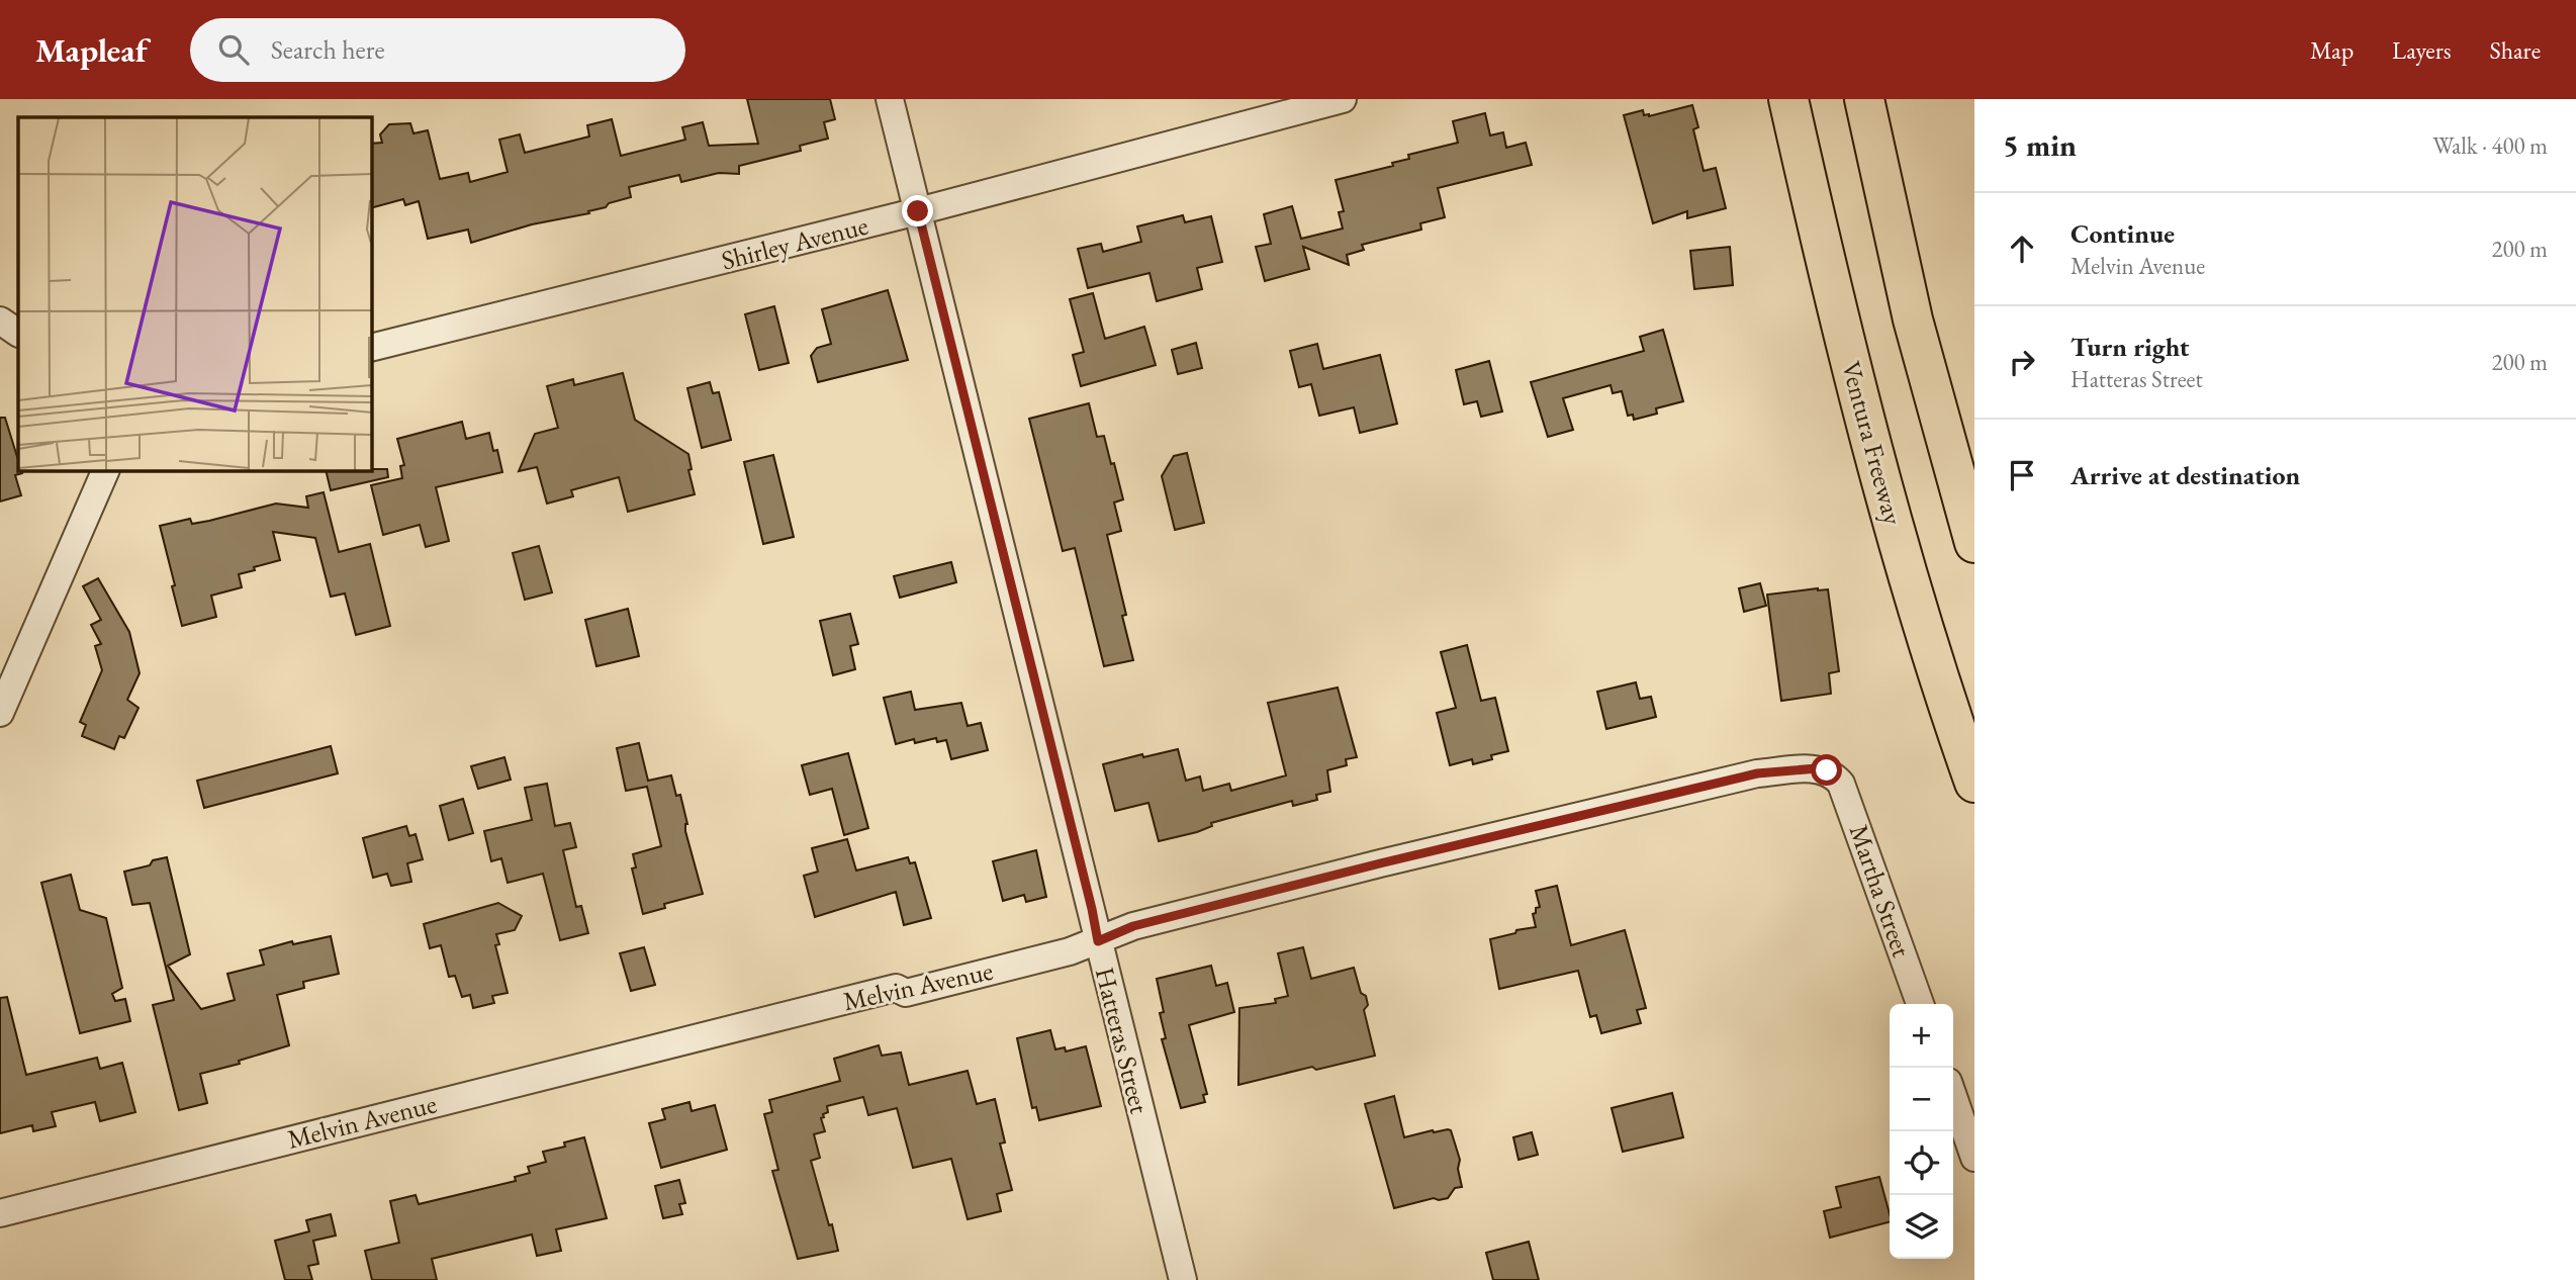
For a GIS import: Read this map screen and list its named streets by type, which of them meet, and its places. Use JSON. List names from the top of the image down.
{
  "streets": {
    "highway": ["Ventura Freeway"],
    "street": [
      "Shirley Avenue",
      "Martha Street",
      "Melvin Avenue",
      "Hatteras Street"
    ]
  },
  "crossings": [
    ["Shirley Avenue", "Hatteras Street"],
    ["Martha Street", "Melvin Avenue"],
    ["Melvin Avenue", "Hatteras Street"]
  ],
  "page": {
    "header": "Mapleaf",
    "search": "Search here",
    "nav": ["Map", "Layers", "Share"],
    "heading": ["5 min", "Walk · 400 m"],
    "list": [
      ["Continue", "Melvin Avenue", "200 m"],
      ["Turn right", "Hatteras Street", "200 m"],
      "Arrive at destination"
    ],
    "map_buttons": ["+", "−"]
  }
}
